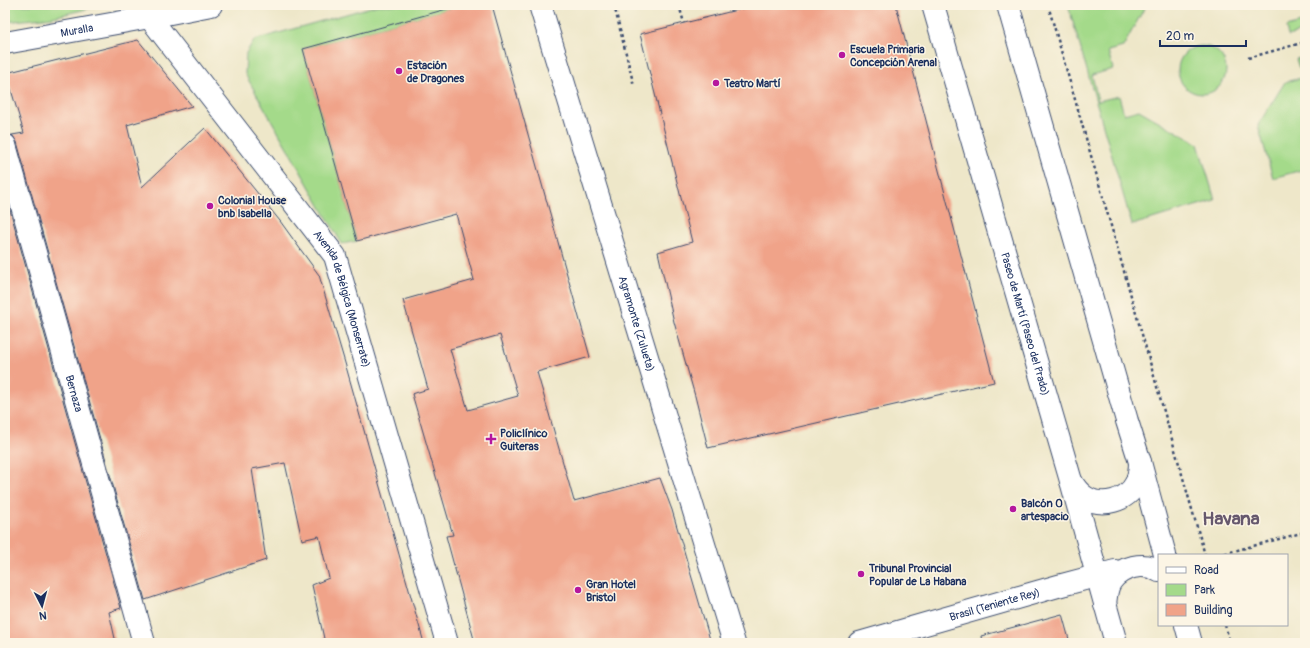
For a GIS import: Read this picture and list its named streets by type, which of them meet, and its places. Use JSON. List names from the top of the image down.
{
  "streets": {
    "main road": [
      "Muralla",
      "Avenida de Bélgica (Monserrate)",
      "Agramonte (Zulueta)",
      "Paseo de Martí (Paseo del Prado)",
      "Bernaza",
      "Brasil (Teniente Rey)"
    ]
  },
  "crossings": [
    ["Muralla", "Avenida de Bélgica (Monserrate)"],
    ["Paseo de Martí (Paseo del Prado)", "Brasil (Teniente Rey)"]
  ],
  "districts": ["Havana"],
  "places": {
    "other": [
      "Escuela Primaria Concepción Arenal",
      "Estación de Dragones",
      "Teatro Martí",
      "Colonial House bnb Isabella",
      "Balcón 0 artespacio",
      "Tribunal Provincial Popular de La Habana",
      "Gran Hotel Bristol"
    ],
    "health": ["Policlínico Guiteras"]
  },
  "legend": ["Road", "Park", "Building"],
  "scale_bar": "20 m",
  "north": "bottom"
}
